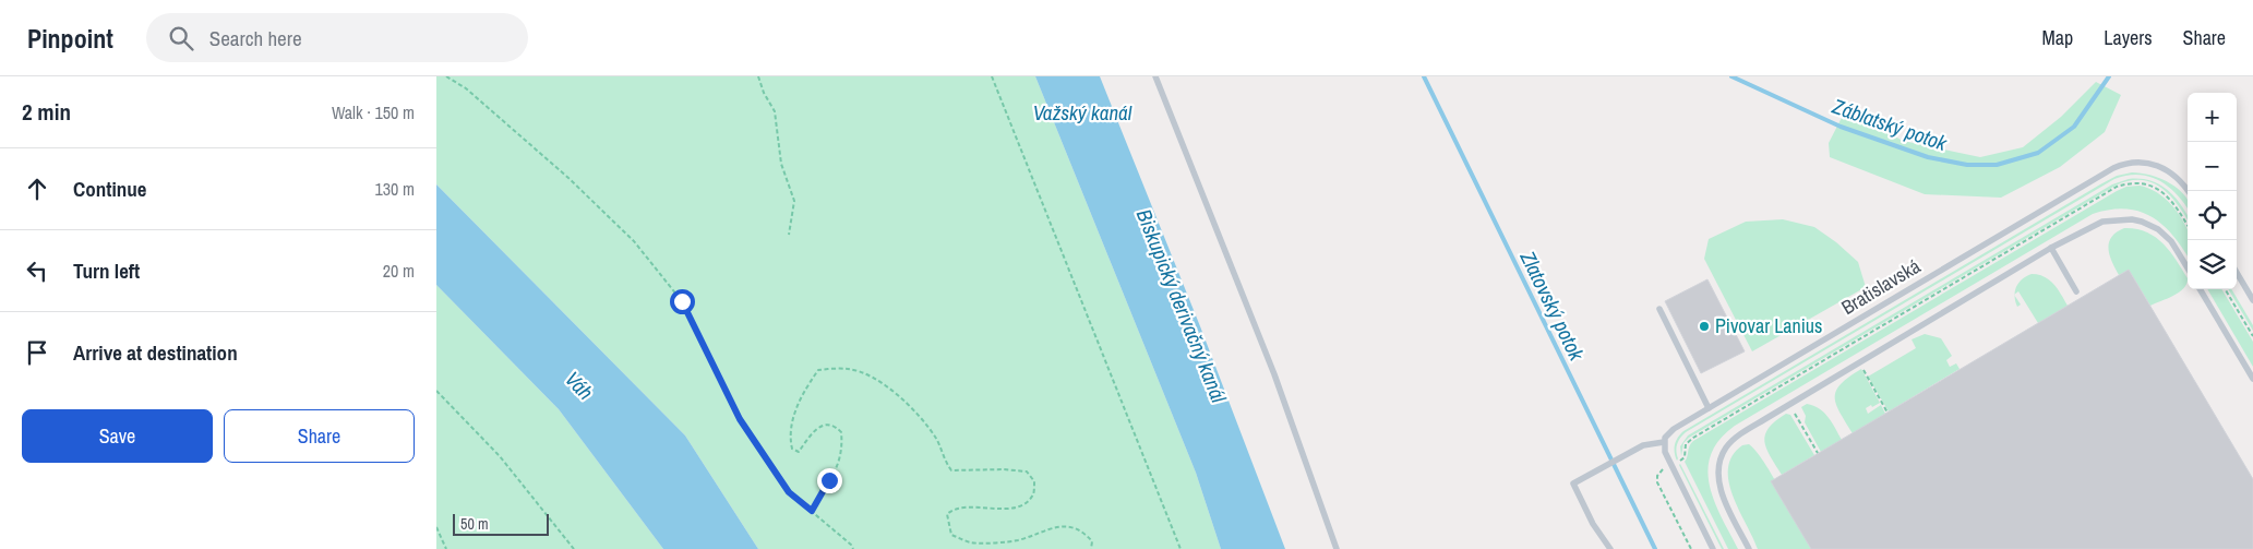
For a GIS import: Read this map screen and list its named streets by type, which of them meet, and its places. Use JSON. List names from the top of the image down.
{
  "streets": {
    "lane": ["Bratislavská"]
  },
  "water": [
    "Važský kanál",
    "Záblatský potok",
    "Biskupický derivačný kanál",
    "Zlatovský potok",
    "Váh"
  ],
  "places": ["Pivovar Lanius"],
  "scale_bar": "50 m",
  "page": {
    "header": "Pinpoint",
    "search": "Search here",
    "nav": ["Map", "Layers", "Share"],
    "heading": ["2 min", "Walk · 150 m"],
    "map_buttons": ["+", "−"],
    "list": [
      ["Continue", "130 m"],
      ["Turn left", "20 m"],
      "Arrive at destination"
    ],
    "buttons": ["Save", "Share"],
    "scale": "50 m"
  }
}
